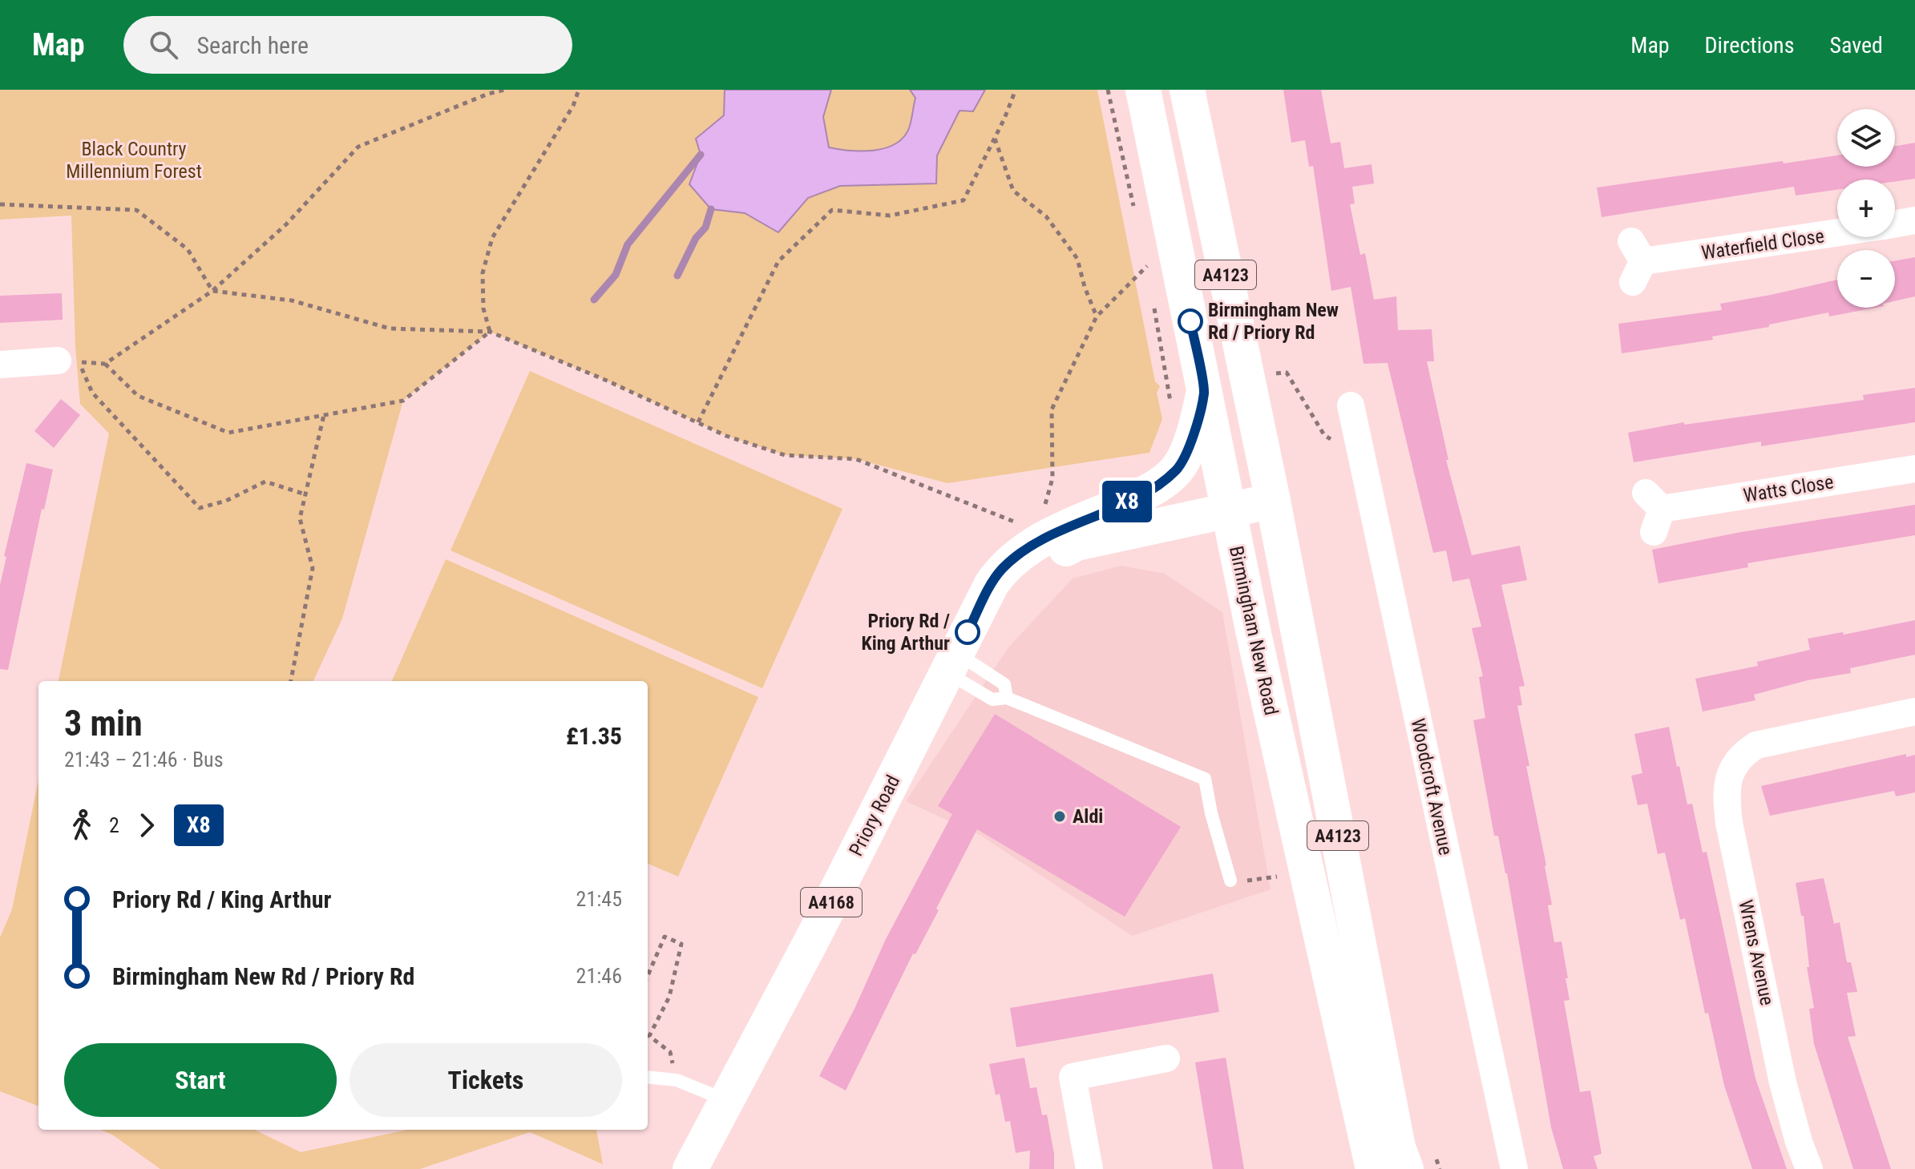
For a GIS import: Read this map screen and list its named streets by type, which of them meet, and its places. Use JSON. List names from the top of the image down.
{
  "streets": {
    "main road": [
      "A4123",
      "Birmingham New Road",
      "Priory Road",
      "A4168"
    ],
    "street": [
      "Waterfield Close",
      "Watts Close",
      "Woodcroft Avenue",
      "Wrens Avenue"
    ]
  },
  "crossings": [
    ["A4123", "Priory Road"],
    ["Birmingham New Road", "Priory Road"]
  ],
  "parks": ["Black Country Millennium Forest"],
  "places": ["Birmingham New Rd / Priory Rd", "Priory Rd / King Arthur", "Aldi"],
  "lines": ["bus line X8"],
  "page": {
    "header": "Map",
    "search": "Search here",
    "nav": ["Map", "Directions", "Saved"],
    "on_map": "X8",
    "map_buttons": ["+", "−"],
    "heading": ["3 min", "21:43 – 21:46 · Bus", "£1.35"],
    "legs": ["2", "X8"],
    "list": [
      {
        "name": "Priory Rd / King Arthur",
        "value": "21:45"
      },
      {
        "name": "Birmingham New Rd / Priory Rd",
        "value": "21:46"
      }
    ],
    "buttons": ["Start", "Tickets"]
  }
}
